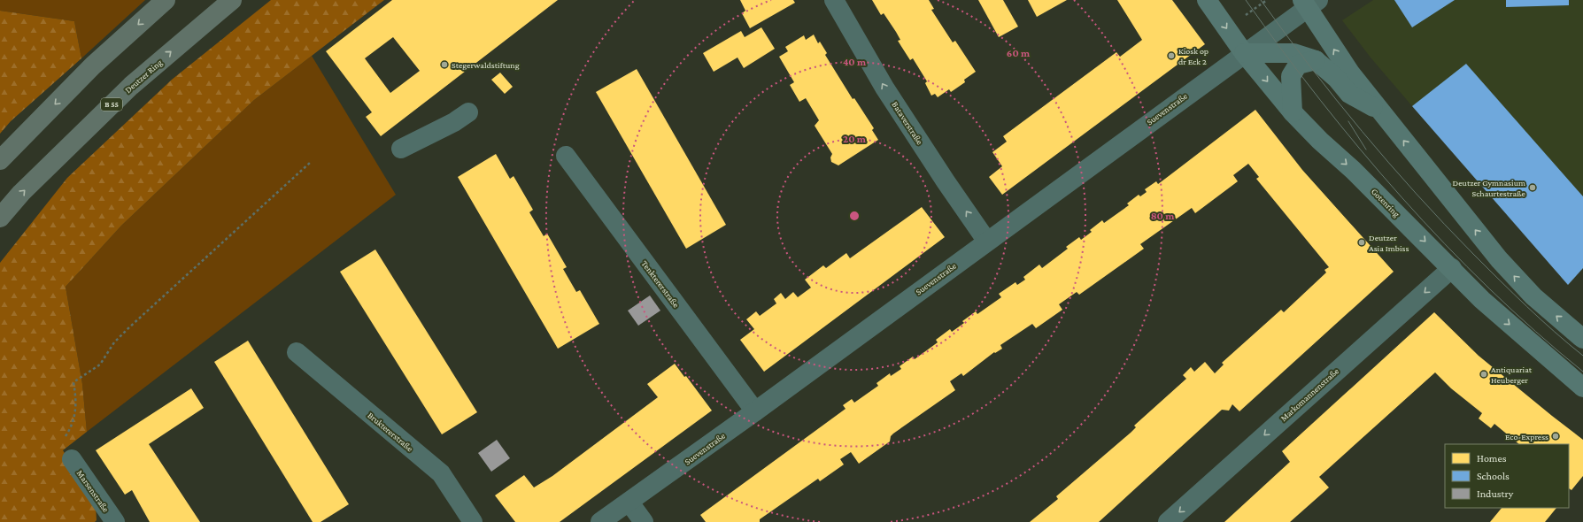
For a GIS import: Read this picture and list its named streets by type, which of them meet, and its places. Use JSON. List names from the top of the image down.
{
  "streets": {
    "highway": ["Deutzer Ring", "B 55"],
    "main road": ["Gotenring"],
    "street": [
      "Suevenstraße",
      "Bataverstraße",
      "Tenktererstraße",
      "Markomannenstraße",
      "Bruktererstraße",
      "Marsenstraße"
    ]
  },
  "crossings": [
    ["Suevenstraße", "Bataverstraße"],
    ["Suevenstraße", "Gotenring"],
    ["Suevenstraße", "Tenktererstraße"],
    ["Gotenring", "Markomannenstraße"]
  ],
  "one_way": ["Bataverstraße", "Markomannenstraße"],
  "places": [
    "Kiosk op dr Eck 2",
    "Stegerwaldstiftung",
    "Deutzer Gymnasium Schaurtestraße",
    "Deutzer Asia Imbiss",
    "Antiquariat Heuberger",
    "Eco-Express"
  ],
  "legend": ["Homes", "Schools", "Industry"],
  "rings": [
    "60 m",
    "40 m",
    "20 m",
    "80 m"
  ]
}
